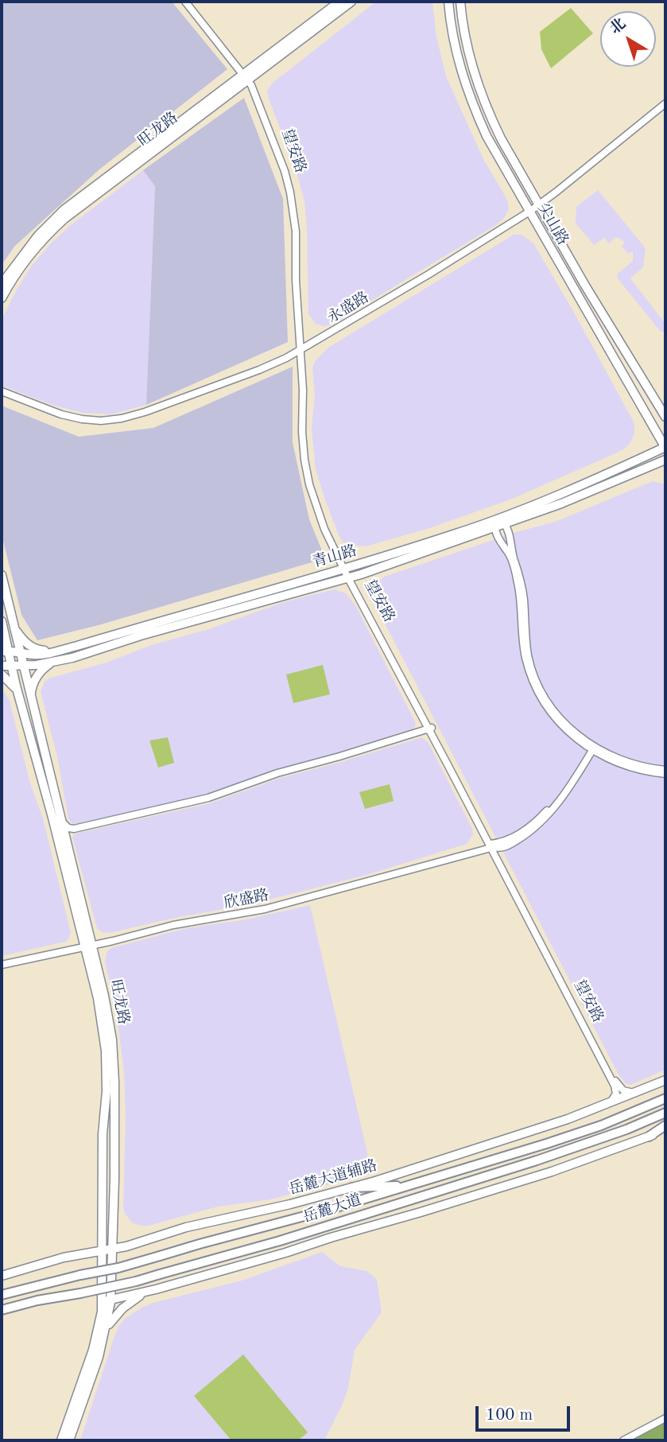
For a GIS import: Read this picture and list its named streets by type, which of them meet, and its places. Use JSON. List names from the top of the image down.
{
  "streets": {
    "highway": ["岳麓大道"],
    "main road": [
      "旺龙路",
      "尖山路",
      "青山路",
      "岳麓大道辅路"
    ],
    "street": ["望安路", "永盛路", "欣盛路"]
  },
  "crossings": [
    ["旺龙路", "望安路"],
    ["旺龙路", "青山路"],
    ["旺龙路", "欣盛路"],
    ["旺龙路", "岳麓大道辅路"],
    ["望安路", "永盛路"],
    ["望安路", "青山路"],
    ["望安路", "欣盛路"],
    ["望安路", "岳麓大道辅路"],
    ["尖山路", "永盛路"],
    ["尖山路", "青山路"]
  ],
  "scale_bar": "100 m",
  "north": "top left"
}
